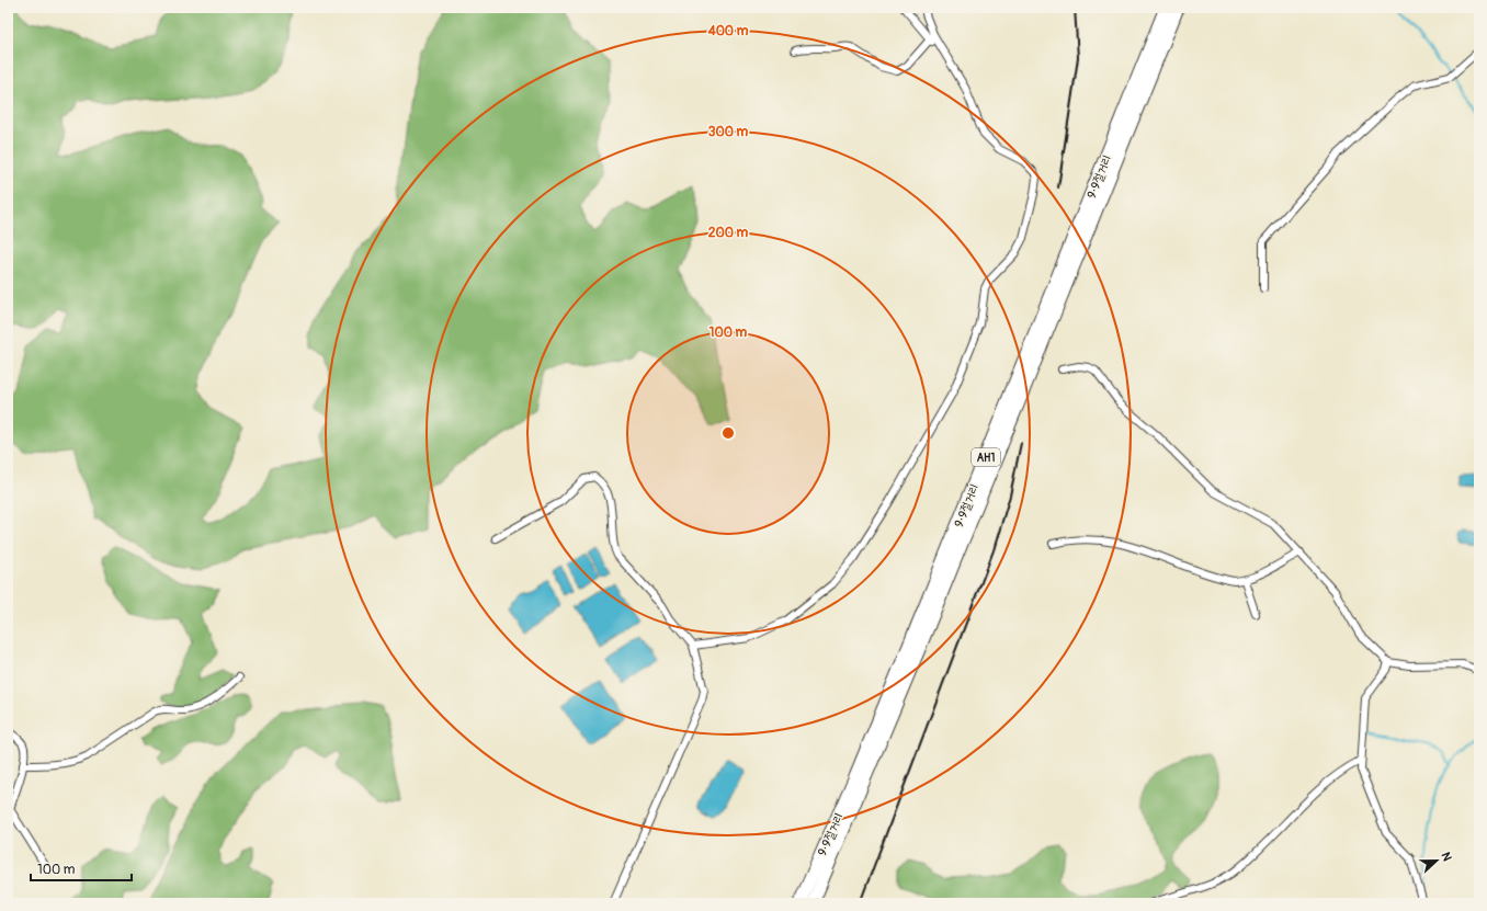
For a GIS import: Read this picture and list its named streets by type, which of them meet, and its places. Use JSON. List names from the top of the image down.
{
  "streets": {
    "highway": ["9·9절거리", "AH1"]
  },
  "scale_bar": "100 m",
  "north": "right",
  "rings": [
    "400 m",
    "300 m",
    "200 m",
    "100 m"
  ]
}
